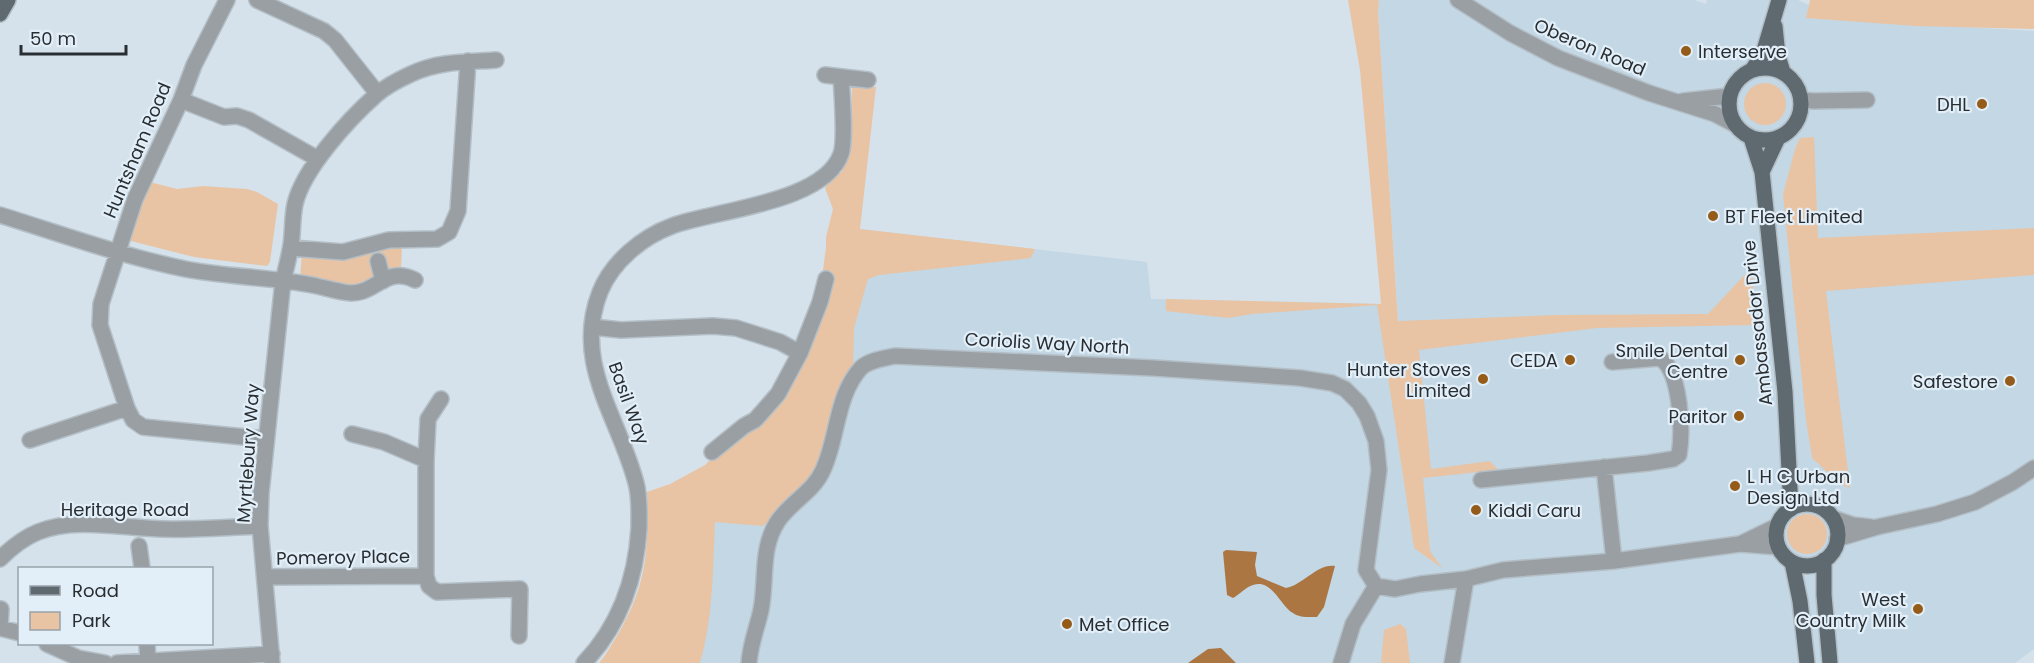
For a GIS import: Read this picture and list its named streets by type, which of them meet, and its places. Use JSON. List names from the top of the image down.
{
  "streets": {
    "main road": ["Ambassador Drive"],
    "street": [
      "Oberon Road",
      "Huntsham Road",
      "Coriolis Way North",
      "Basil Way",
      "Myrtlebury Way",
      "Heritage Road",
      "Pomeroy Place"
    ]
  },
  "crossings": [
    ["Oberon Road", "Ambassador Drive"],
    ["Myrtlebury Way", "Heritage Road"],
    ["Myrtlebury Way", "Pomeroy Place"]
  ],
  "places": [
    "Interserve",
    "DHL",
    "BT Fleet Limited",
    "CEDA",
    "Smile Dental Centre",
    "Hunter Stoves Limited",
    "Safestore",
    "Paritor",
    "L H C Urban Design Ltd",
    "Kiddi Caru",
    "West Country Milk",
    "Met Office"
  ],
  "legend": ["Road", "Park"],
  "scale_bar": "50 m"
}
